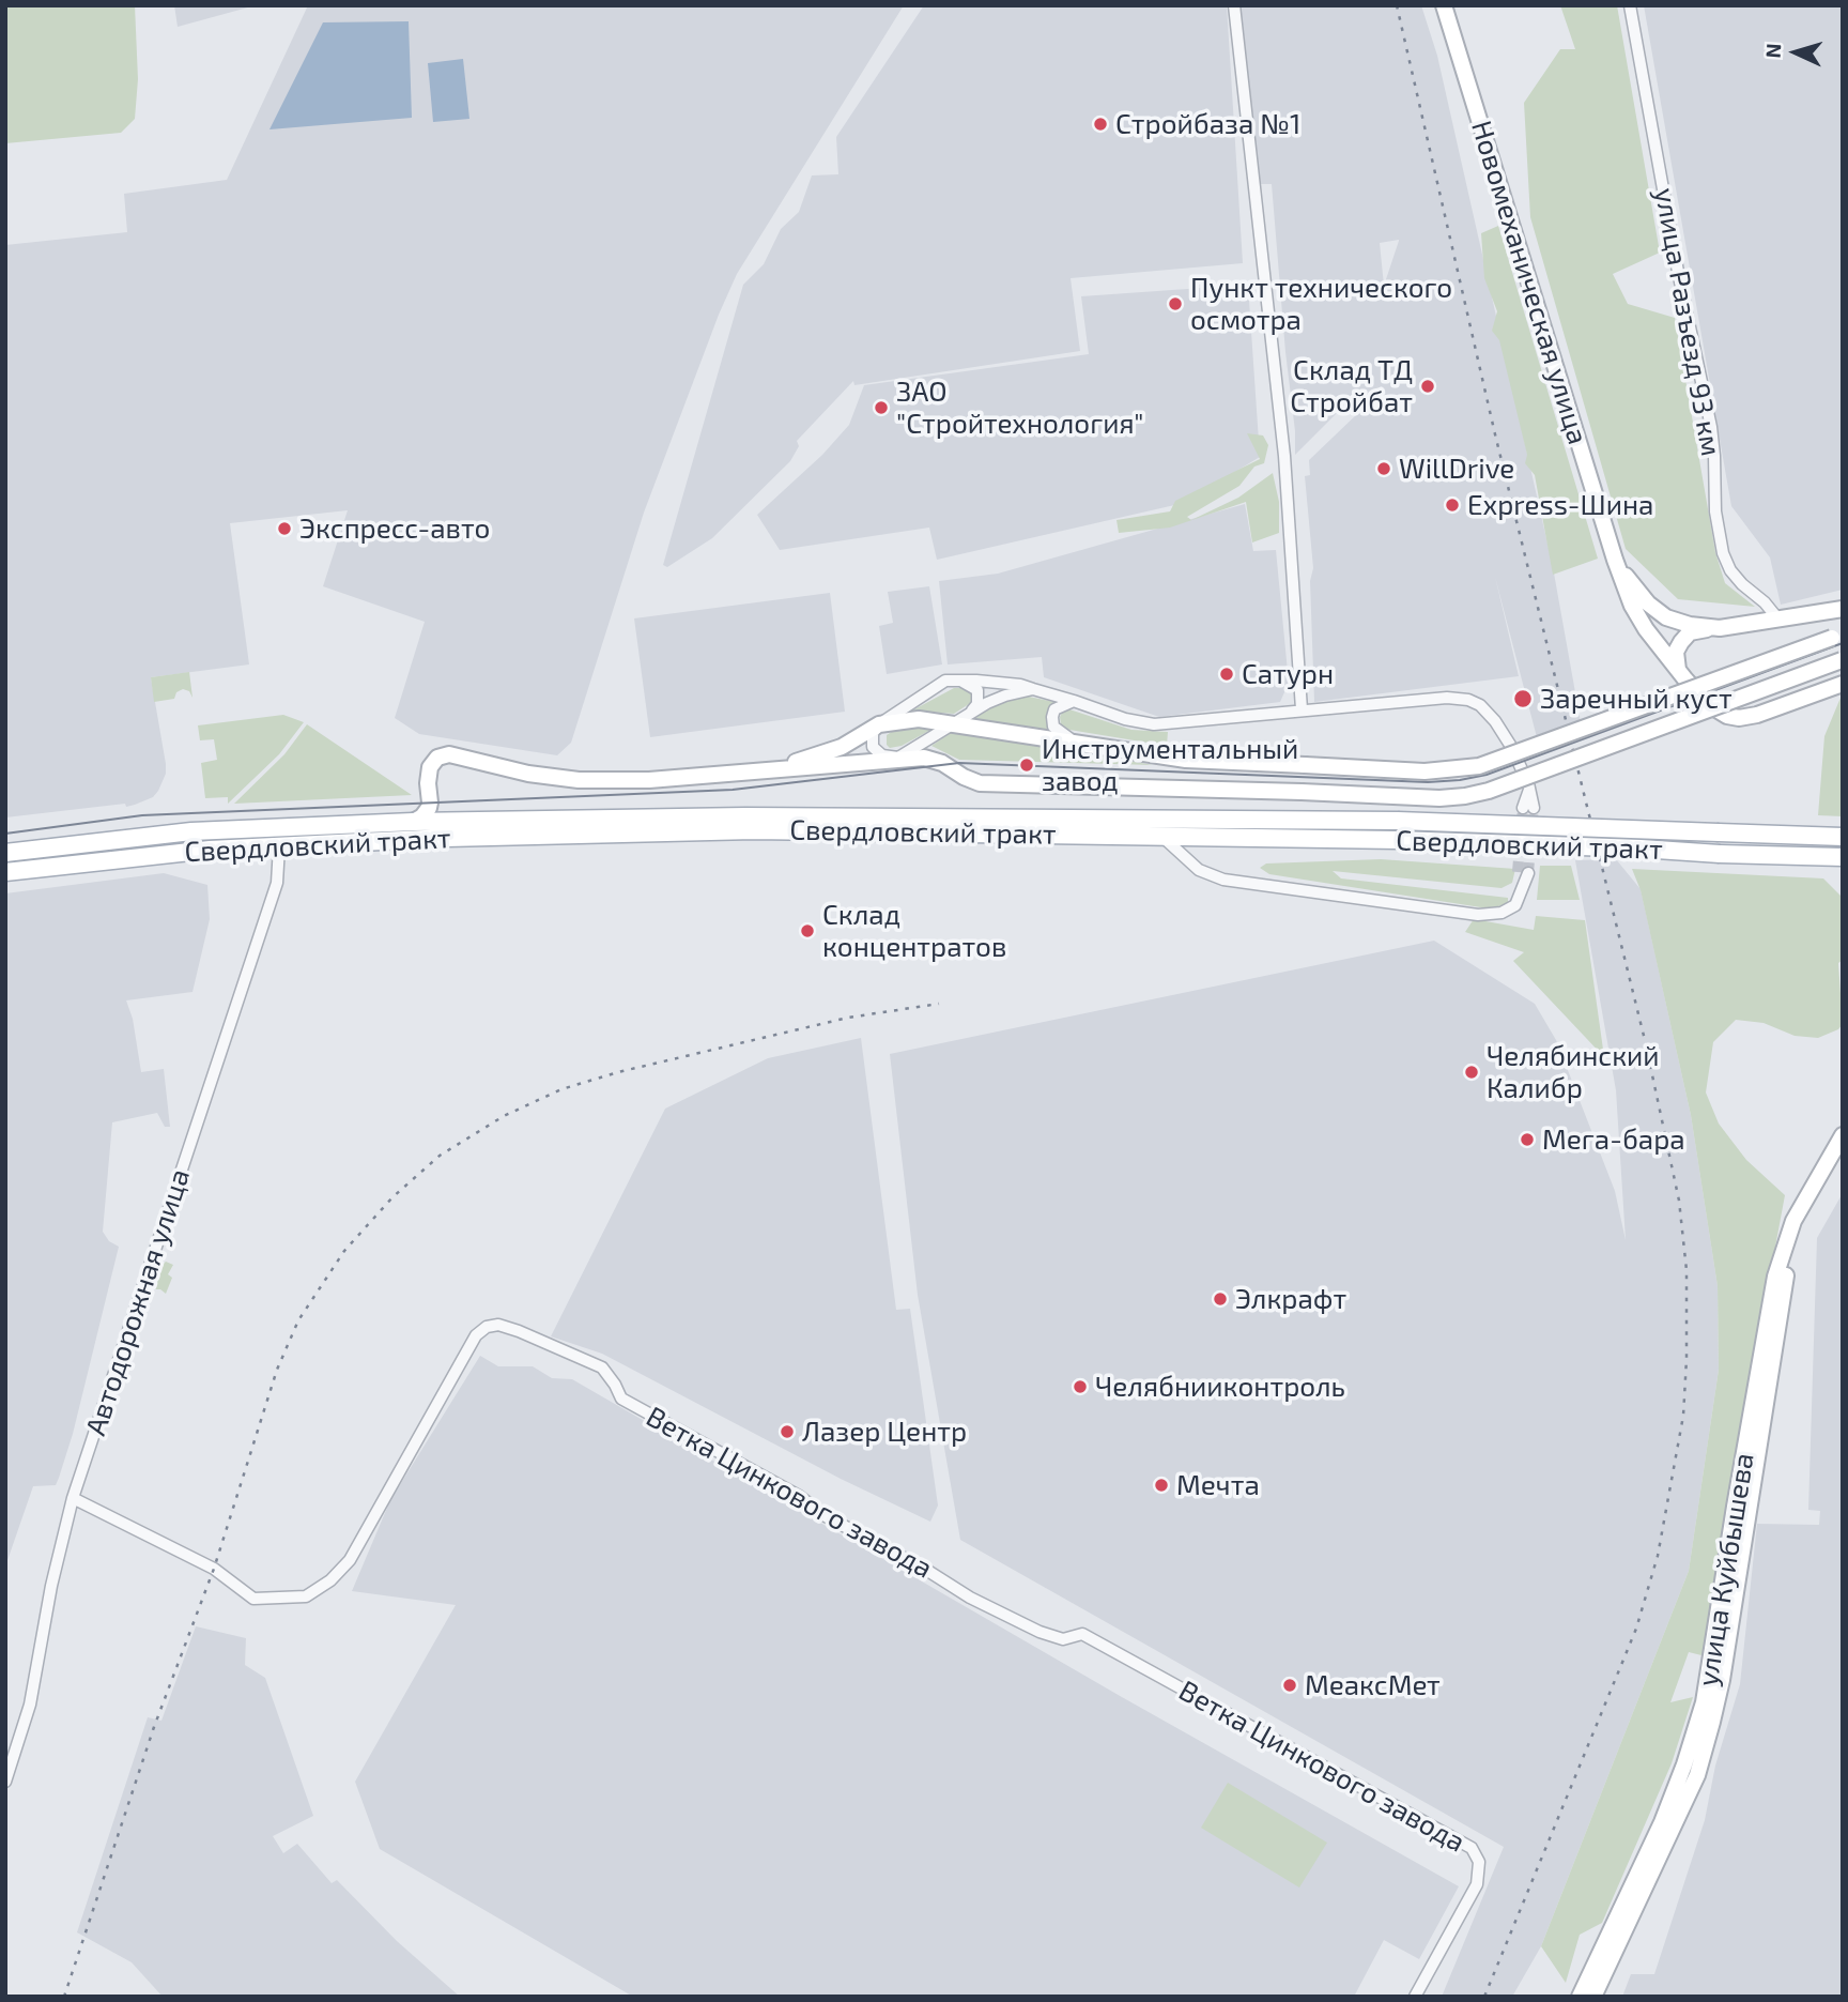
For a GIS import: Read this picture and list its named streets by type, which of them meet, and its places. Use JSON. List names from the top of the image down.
{
  "streets": {
    "main road": [
      "Новомеханическая улица",
      "Свердловский тракт",
      "Автодорожная улица",
      "улица Куйбышева"
    ],
    "street": ["улица Разъезд 93 км", "Ветка Цинкового завода"]
  },
  "crossings": [
    ["Свердловский тракт", "Автодорожная улица"],
    ["Автодорожная улица", "Ветка Цинкового завода"]
  ],
  "places": [
    "Стройбаза №1",
    "Пункт технического осмотра",
    "Склад ТД Стройбат",
    "ЗАО \"Стройтехнология\"",
    "WillDrive",
    "Express-Шина",
    "Экспресс-авто",
    "Сатурн",
    "Заречный куст",
    "Инструментальный завод",
    "Склад концентратов",
    "Челябинский Калибр",
    "Мега-бара",
    "Элкрафт",
    "Челябнииконтроль",
    "Лазер Центр",
    "Мечта",
    "МеаксМет"
  ],
  "north": "left"
}
